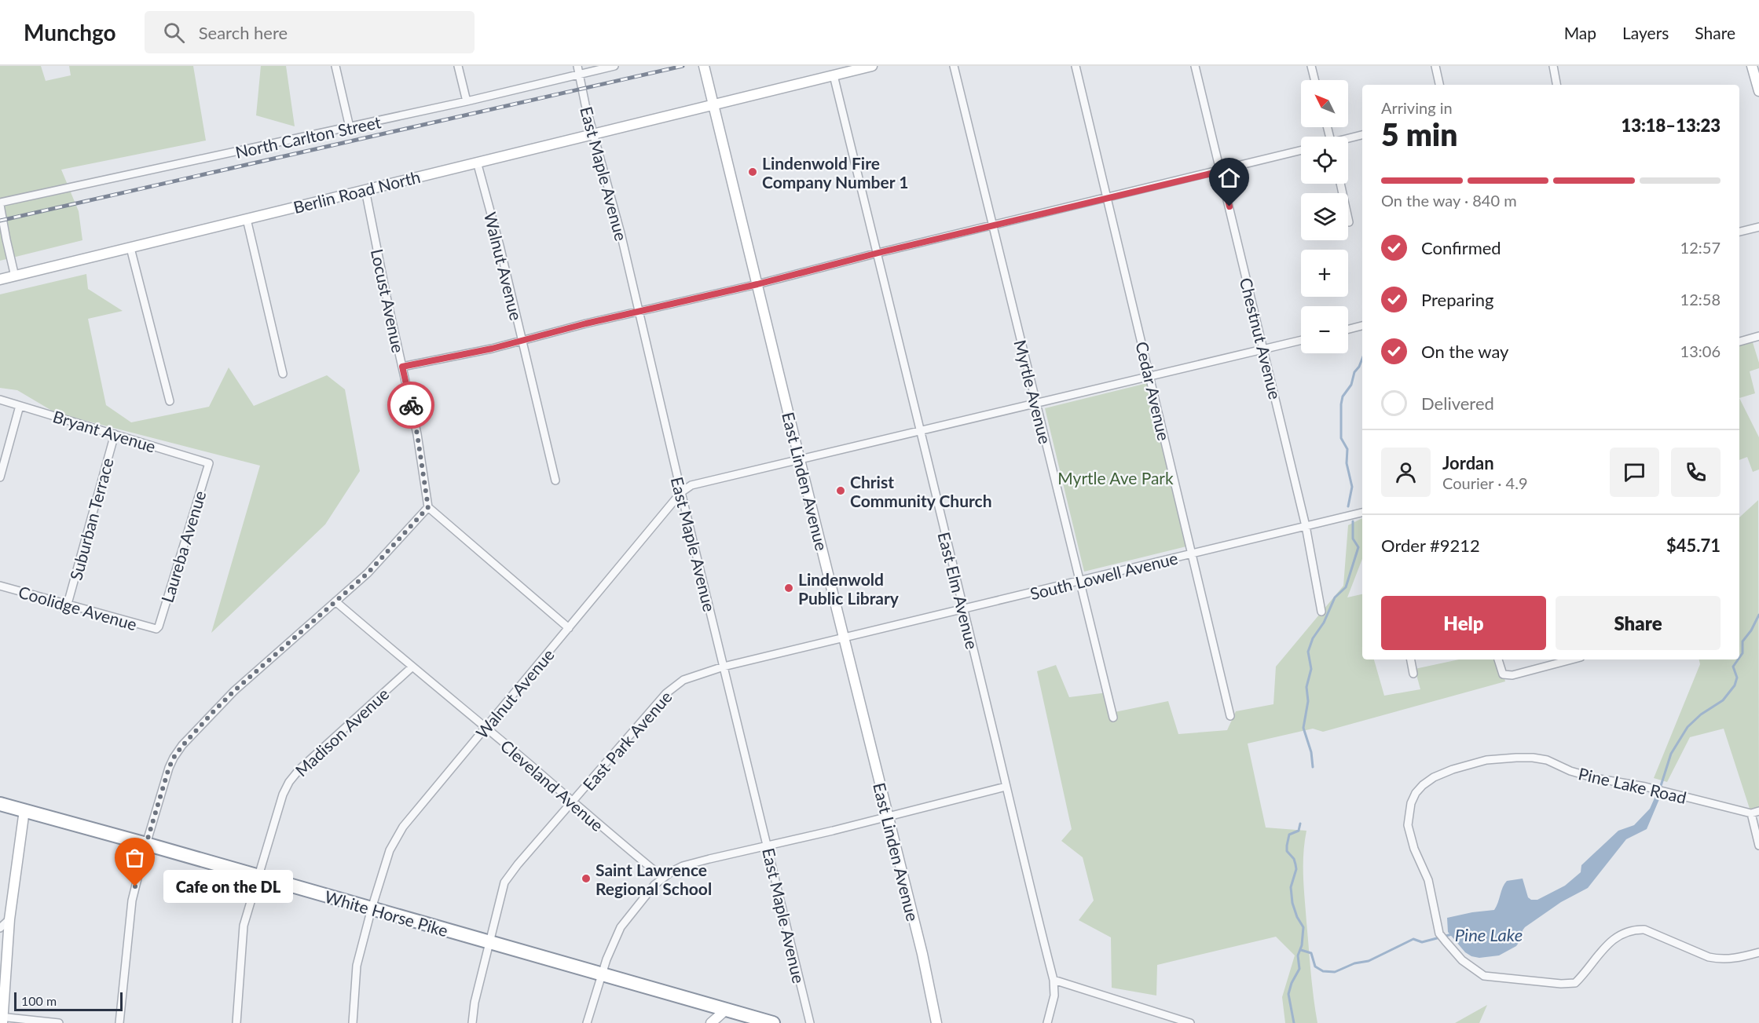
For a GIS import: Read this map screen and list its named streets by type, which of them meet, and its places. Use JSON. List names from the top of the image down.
{
  "streets": {
    "highway": ["White Horse Pike"],
    "street": [
      "North Carlton Street",
      "East Maple Avenue",
      "Berlin Road North",
      "Walnut Avenue",
      "Locust Avenue",
      "Chestnut Avenue",
      "Cedar Avenue",
      "Myrtle Avenue",
      "Bryant Avenue",
      "East Linden Avenue",
      "Suburban Terrace",
      "Laureba Avenue",
      "South Lowell Avenue",
      "East Elm Avenue",
      "Coolidge Avenue",
      "Madison Avenue",
      "East Park Avenue",
      "Cleveland Avenue",
      "Pine Lake Road"
    ]
  },
  "crossings": [
    ["North Carlton Street", "East Maple Avenue"],
    ["East Maple Avenue", "Berlin Road North"],
    ["East Maple Avenue", "Walnut Avenue"],
    ["East Maple Avenue", "South Lowell Avenue"],
    ["Berlin Road North", "Walnut Avenue"],
    ["Berlin Road North", "Locust Avenue"],
    ["Berlin Road North", "East Linden Avenue"],
    ["Berlin Road North", "East Elm Avenue"],
    ["Walnut Avenue", "Cleveland Avenue"],
    ["Walnut Avenue", "White Horse Pike"],
    ["Chestnut Avenue", "South Lowell Avenue"],
    ["Cedar Avenue", "South Lowell Avenue"],
    ["Myrtle Avenue", "South Lowell Avenue"],
    ["Bryant Avenue", "Suburban Terrace"],
    ["Bryant Avenue", "Laureba Avenue"],
    ["East Linden Avenue", "South Lowell Avenue"],
    ["Suburban Terrace", "Coolidge Avenue"],
    ["Laureba Avenue", "Coolidge Avenue"],
    ["South Lowell Avenue", "East Elm Avenue"],
    ["South Lowell Avenue", "East Park Avenue"],
    ["Madison Avenue", "Cleveland Avenue"],
    ["Madison Avenue", "White Horse Pike"],
    ["East Park Avenue", "Cleveland Avenue"],
    ["East Park Avenue", "White Horse Pike"]
  ],
  "water": ["Pine Lake"],
  "parks": ["Myrtle Ave Park"],
  "places": [
    "Lindenwold Fire Company Number 1",
    "Christ Community Church",
    "Lindenwold Public Library",
    "Saint Lawrence Regional School",
    "Cafe on the DL"
  ],
  "scale_bar": "100 m",
  "north": "top left",
  "page": {
    "header": "Munchgo",
    "search": "Search here",
    "nav": ["Map", "Layers", "Share"],
    "map_buttons": ["+", "−"],
    "heading": ["5 min", "Arriving in", "13:18–13:23"],
    "panel": [
      "Jordan",
      "Courier · 4.9",
      "Order #9212",
      "$45.71"
    ],
    "bar": "On the way · 840 m",
    "list": [
      ["Confirmed", "12:57"],
      ["Preparing", "12:58"],
      ["On the way", "13:06"],
      "Delivered"
    ],
    "buttons": ["Help", "Share"],
    "bubble": "Cafe on the DL",
    "scale": "100 m"
  }
}
